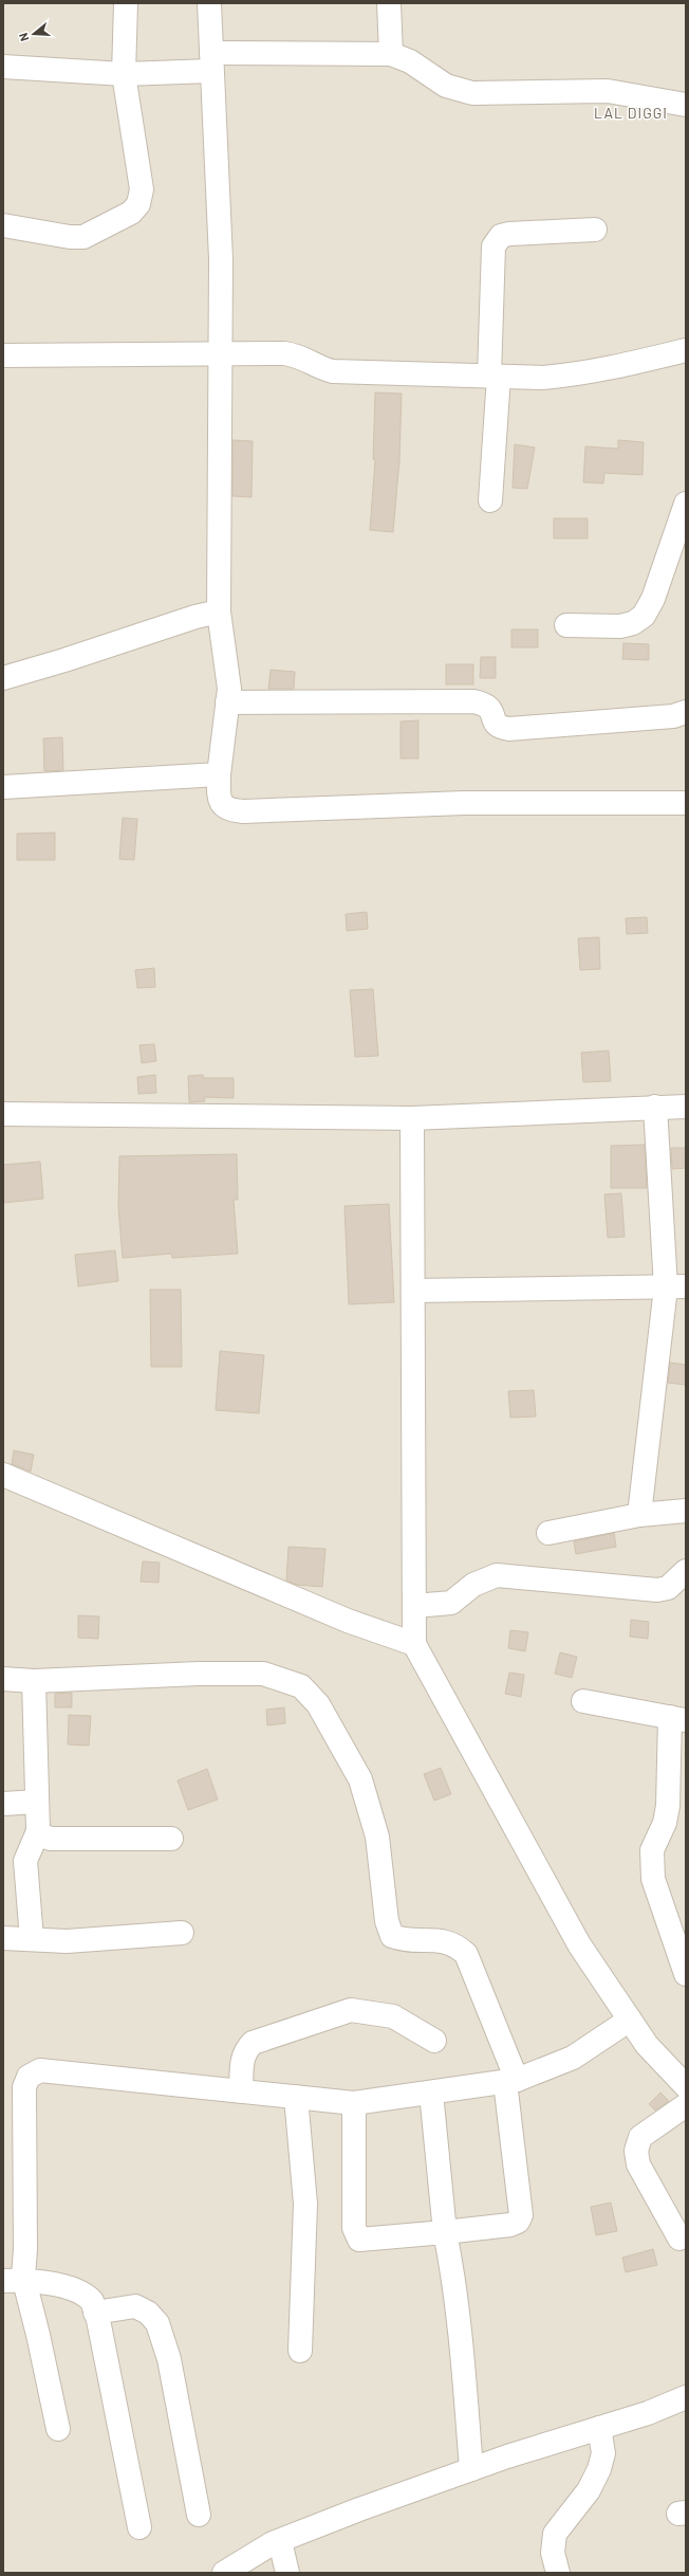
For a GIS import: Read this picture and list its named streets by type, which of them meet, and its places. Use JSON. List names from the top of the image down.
{
  "districts": ["LAL DIGGI"],
  "north": "left"
}
